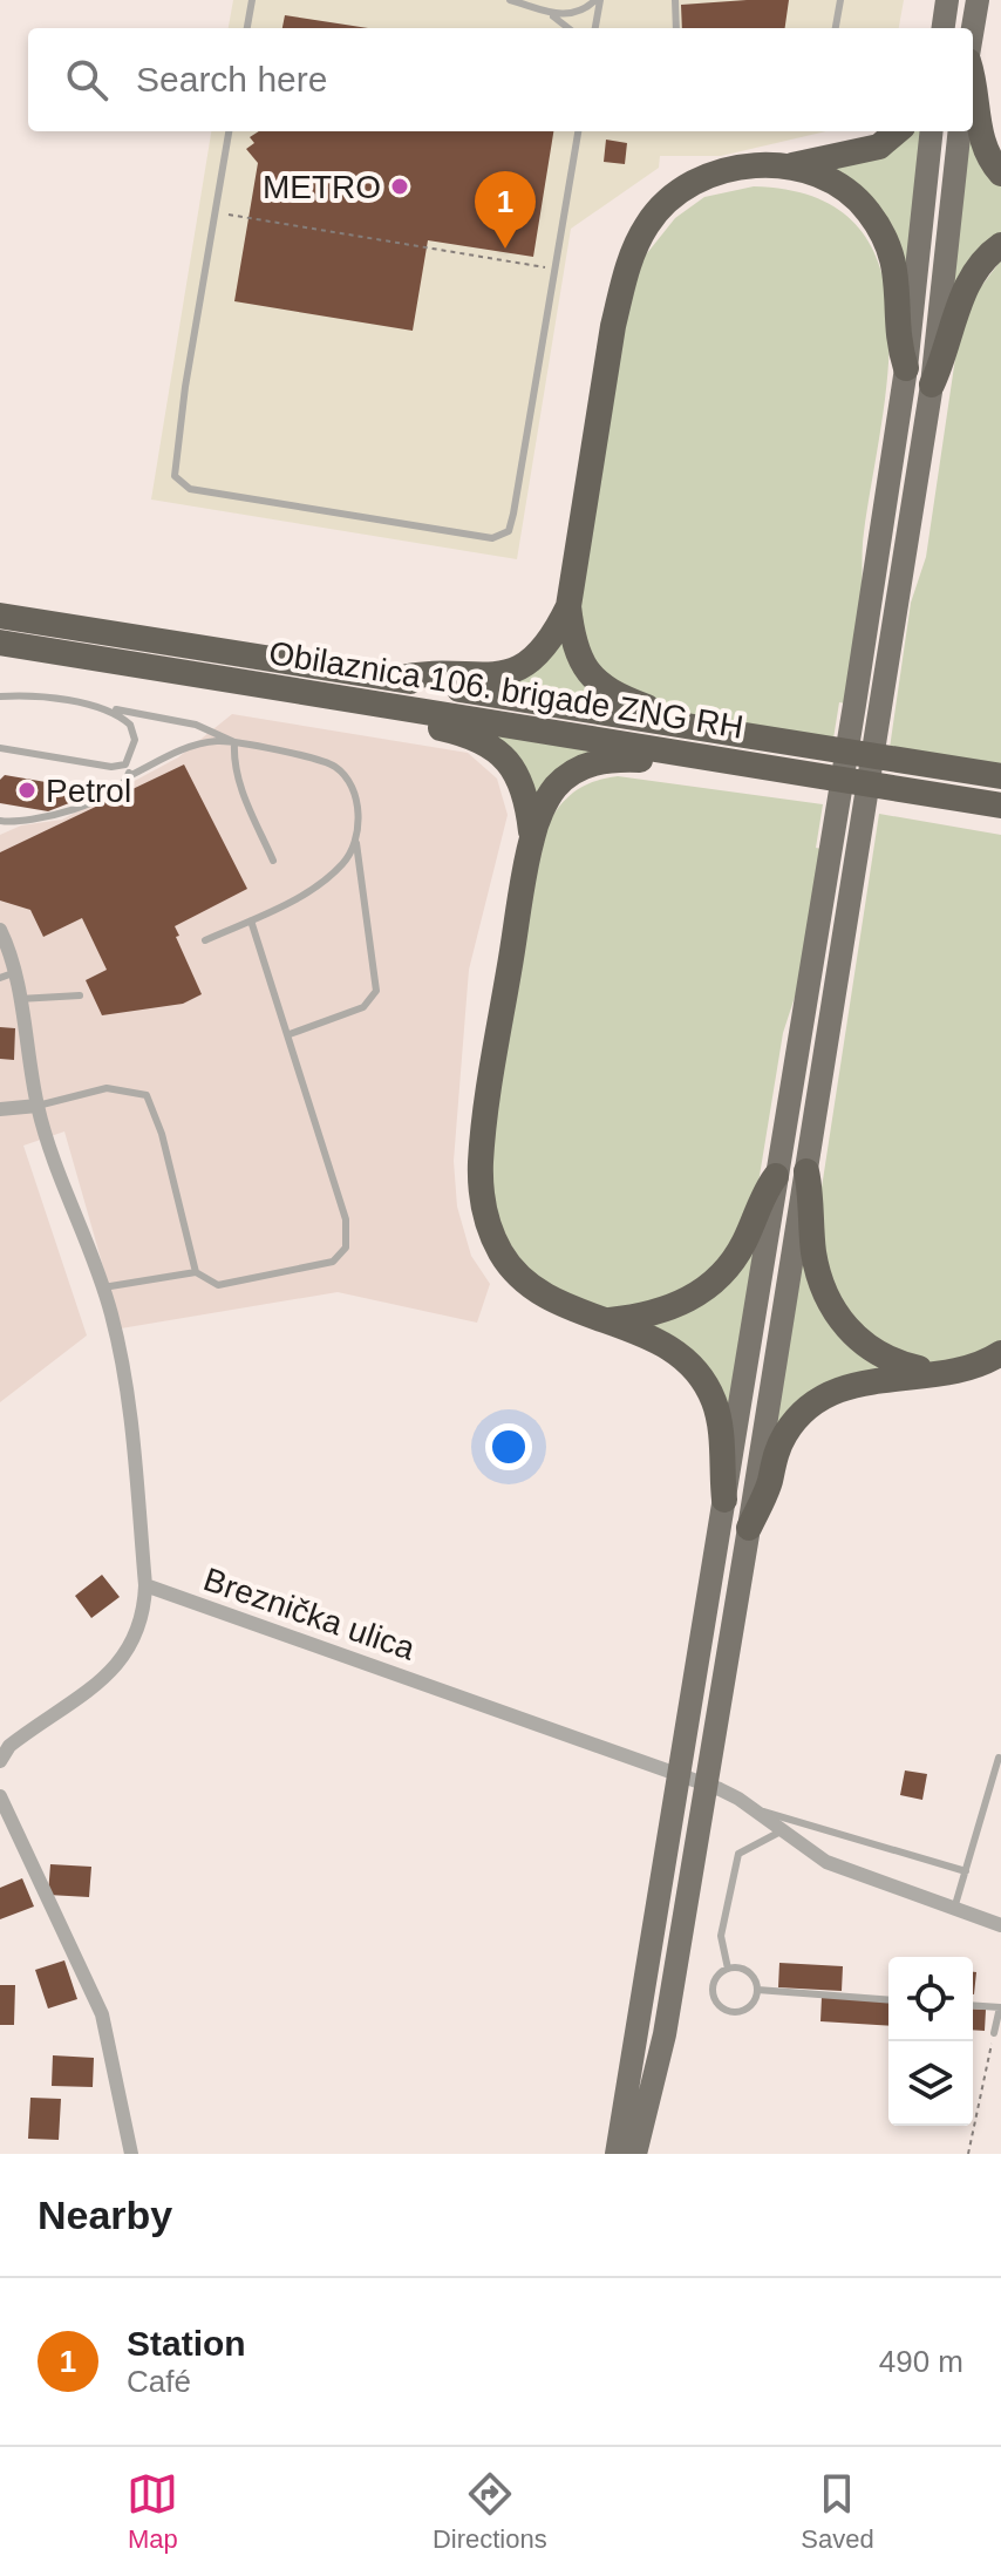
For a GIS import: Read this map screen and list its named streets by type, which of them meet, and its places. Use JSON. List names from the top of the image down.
{
  "streets": {
    "highway": ["Obilaznica 106. brigade ZNG RH"],
    "street": ["Breznička ulica"]
  },
  "places": ["METRO", "Petrol"],
  "page": {
    "search": "Search here",
    "pins": "1",
    "heading": "Nearby",
    "list": [
      {
        "mark": "1",
        "name": "Station",
        "note": "Café",
        "value": "490 m"
      }
    ],
    "nav": ["Map", "Directions", "Saved"]
  }
}
